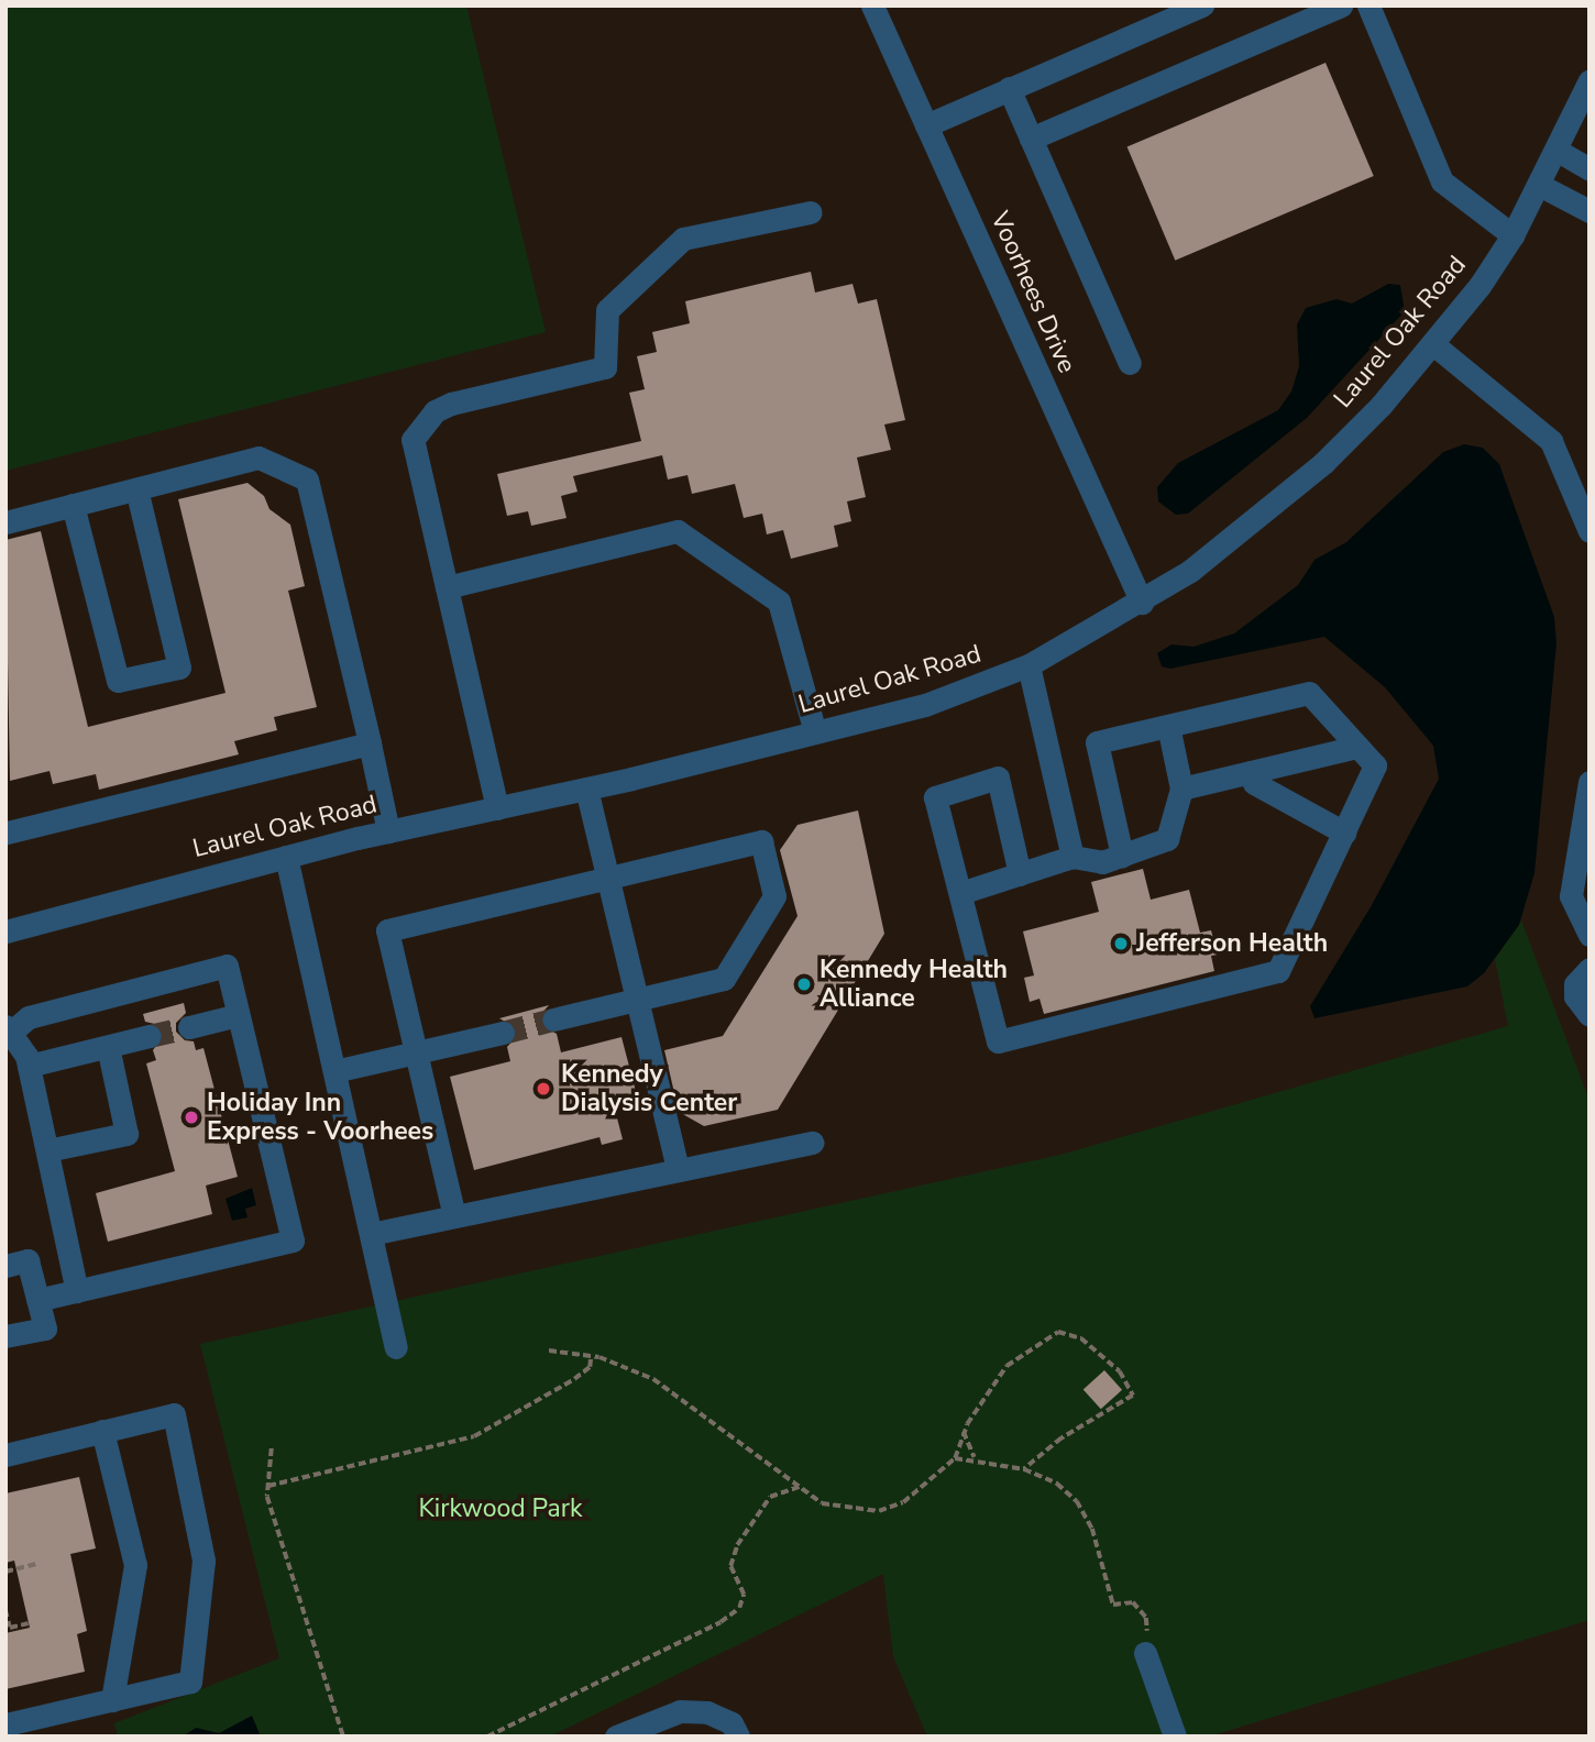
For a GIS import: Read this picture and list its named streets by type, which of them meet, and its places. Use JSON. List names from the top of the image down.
{
  "streets": {
    "street": ["Voorhees Drive", "Laurel Oak Road"]
  },
  "crossings": [
    ["Voorhees Drive", "Laurel Oak Road"]
  ],
  "parks": ["Kirkwood Park"],
  "places": [
    "Jefferson Health",
    "Kennedy Health Alliance",
    "Kennedy Dialysis Center",
    "Holiday Inn Express - Voorhees"
  ]
}
